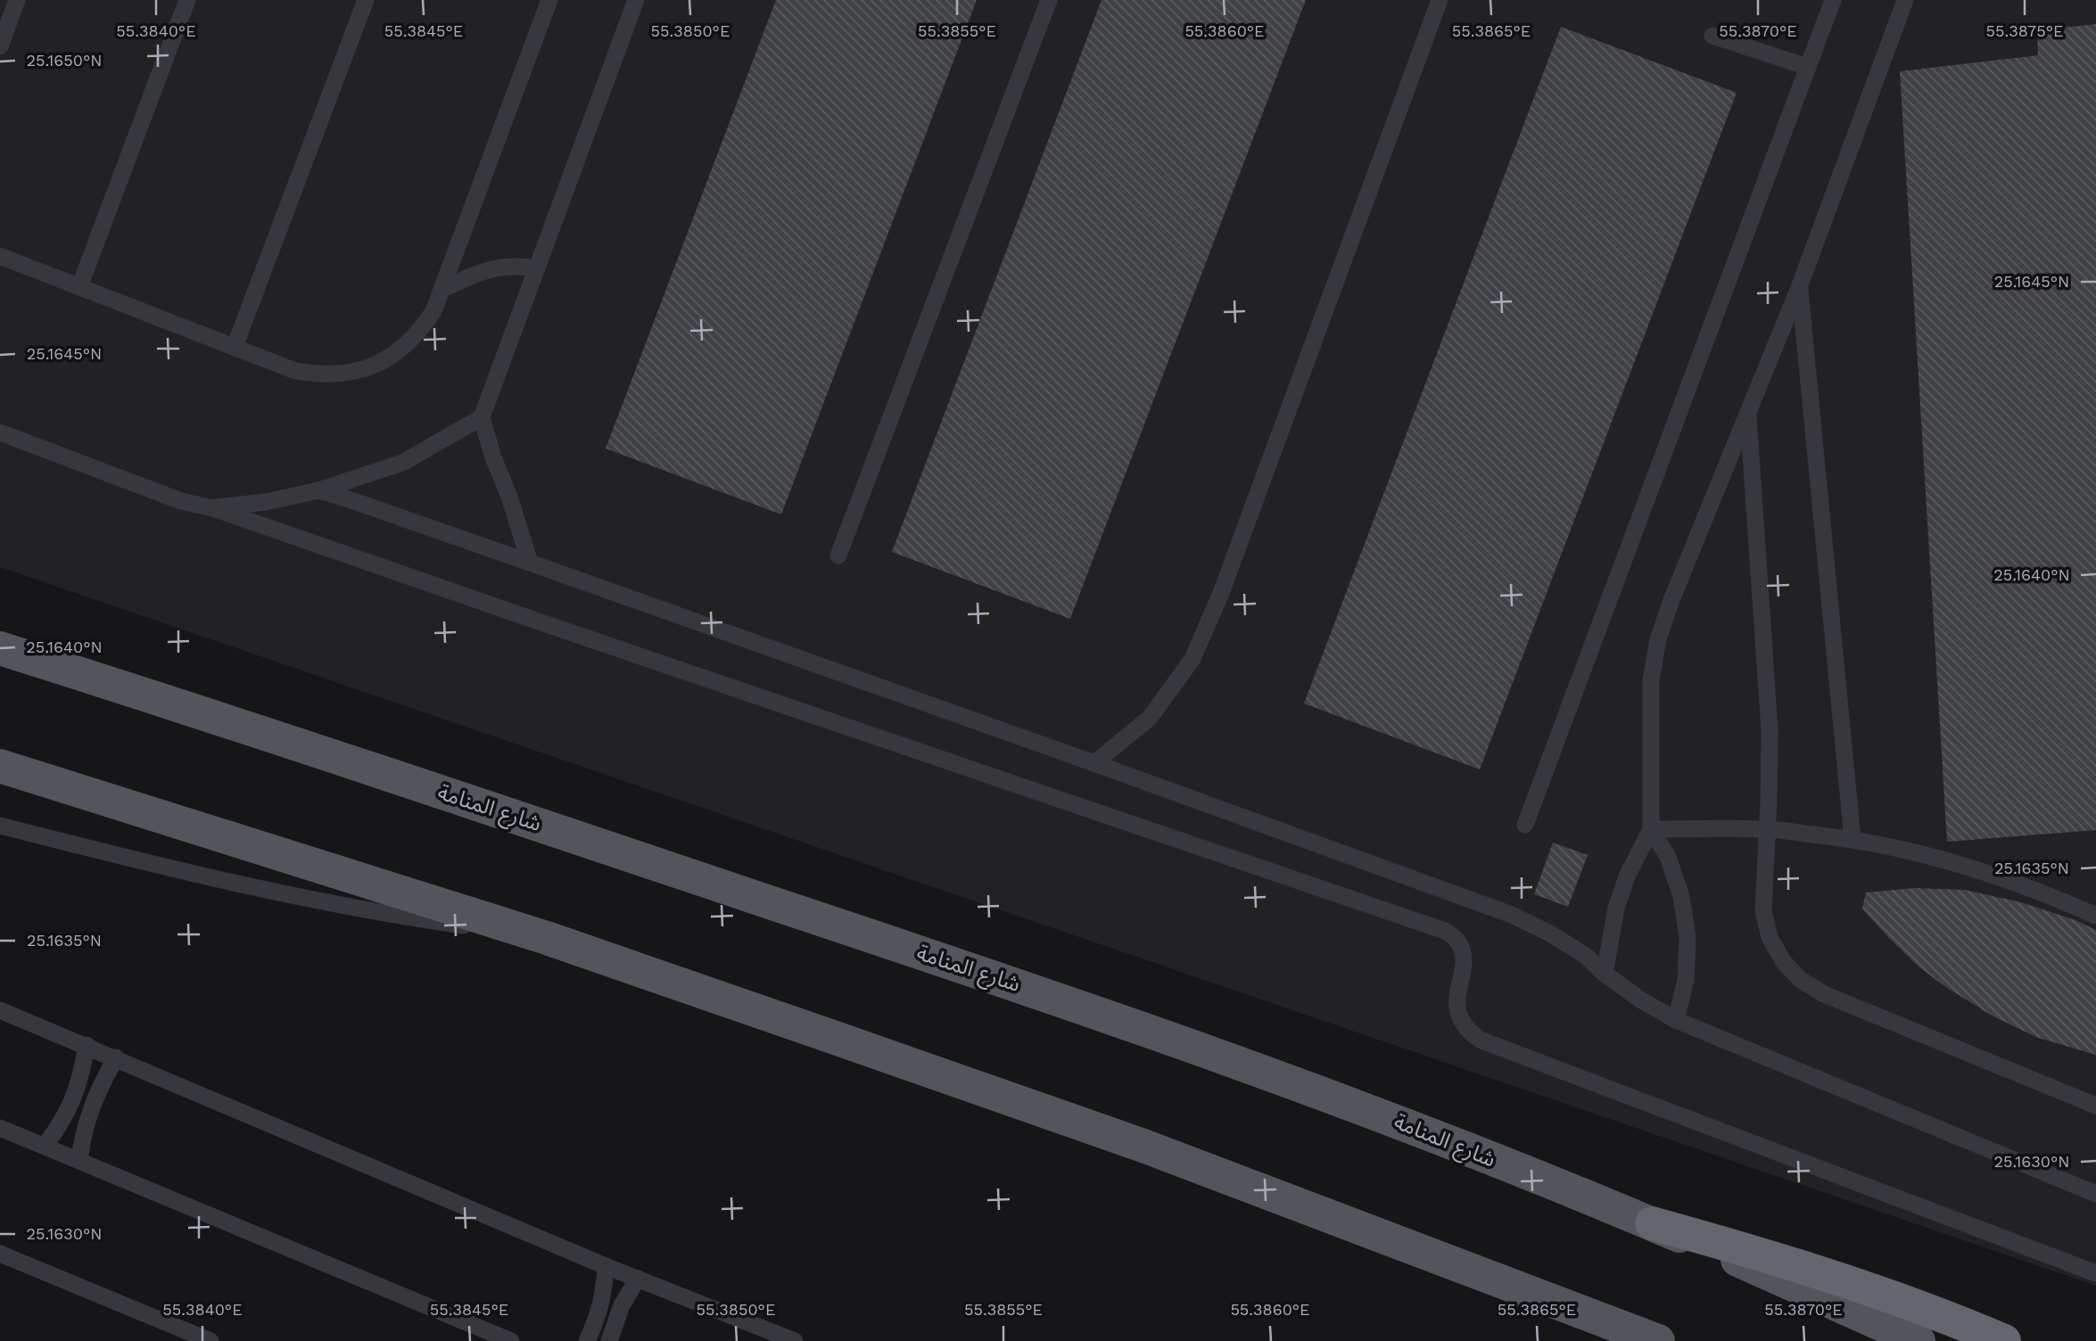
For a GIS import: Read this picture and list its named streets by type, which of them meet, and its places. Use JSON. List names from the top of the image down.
{
  "streets": {
    "main road": ["شارع المنامة"]
  },
  "coordinates": [
    "55.3840°E",
    "55.3845°E",
    "55.3850°E",
    "55.3855°E",
    "55.3860°E",
    "55.3865°E",
    "55.3870°E",
    "55.3875°E",
    "25.1650°N",
    "25.1645°N",
    "25.1640°N",
    "25.1635°N",
    "25.1630°N"
  ]
}
